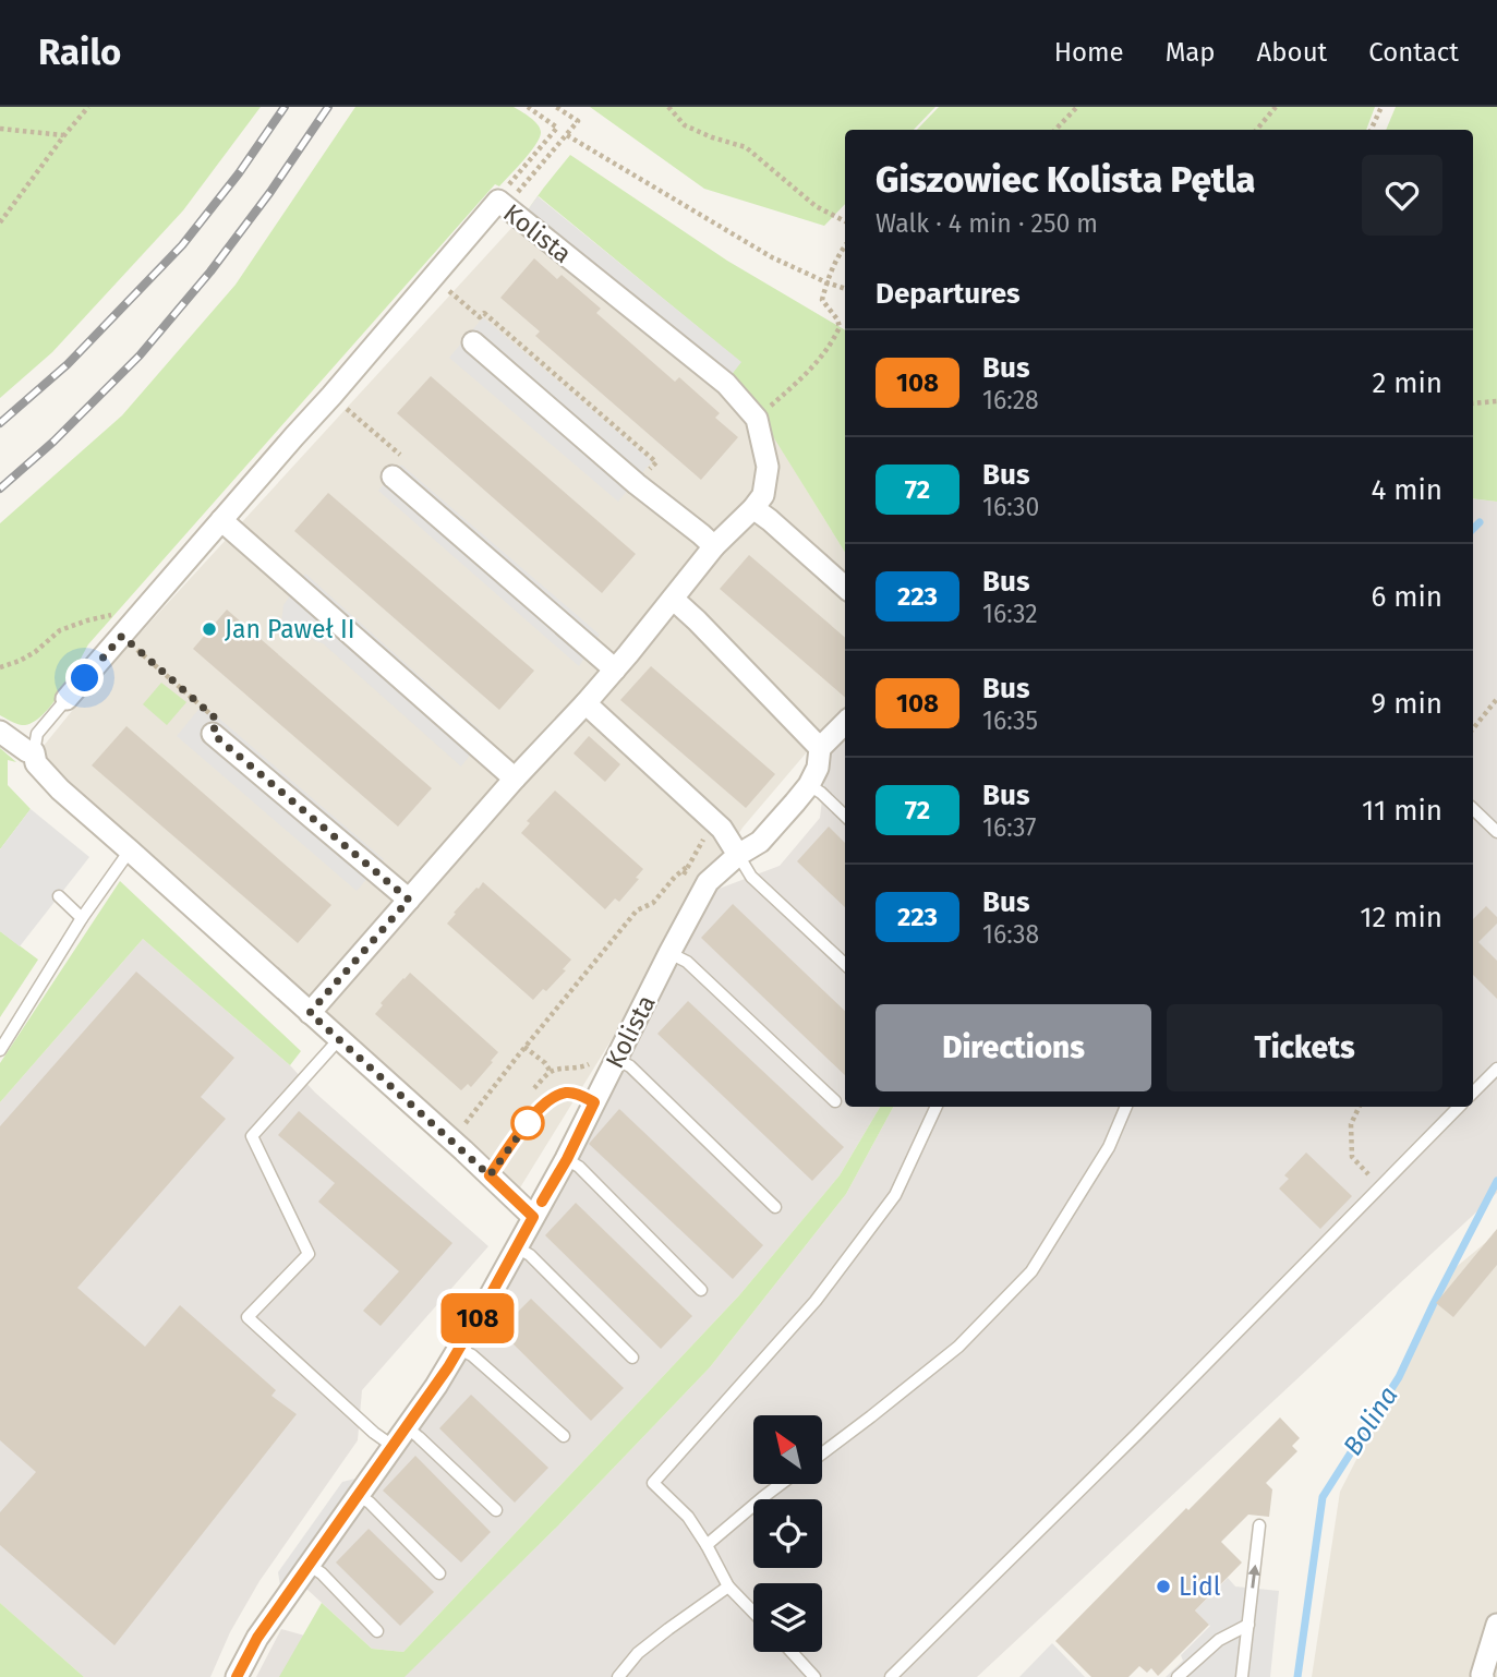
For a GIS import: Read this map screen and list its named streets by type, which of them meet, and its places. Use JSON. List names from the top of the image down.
{
  "streets": {
    "street": ["Kolista"]
  },
  "water": ["Bolina"],
  "places": ["Jan Paweł II", "Lidl"],
  "lines": ["bus line 108"],
  "north": "top left",
  "page": {
    "header": "Railo",
    "nav": [
      "Home",
      "Map",
      "About",
      "Contact"
    ],
    "on_map": "108",
    "heading": [
      ["Giszowiec Kolista Pętla", "Walk · 4 min · 250 m"],
      "Departures"
    ],
    "list": [
      {
        "mark": "108",
        "name": "Bus",
        "note": "16:28",
        "value": "2 min"
      },
      {
        "mark": "72",
        "name": "Bus",
        "note": "16:30",
        "value": "4 min"
      },
      {
        "mark": "223",
        "name": "Bus",
        "note": "16:32",
        "value": "6 min"
      },
      {
        "mark": "108",
        "name": "Bus",
        "note": "16:35",
        "value": "9 min"
      },
      {
        "mark": "72",
        "name": "Bus",
        "note": "16:37",
        "value": "11 min"
      },
      {
        "mark": "223",
        "name": "Bus",
        "note": "16:38",
        "value": "12 min"
      }
    ],
    "buttons": ["Directions", "Tickets"]
  }
}
